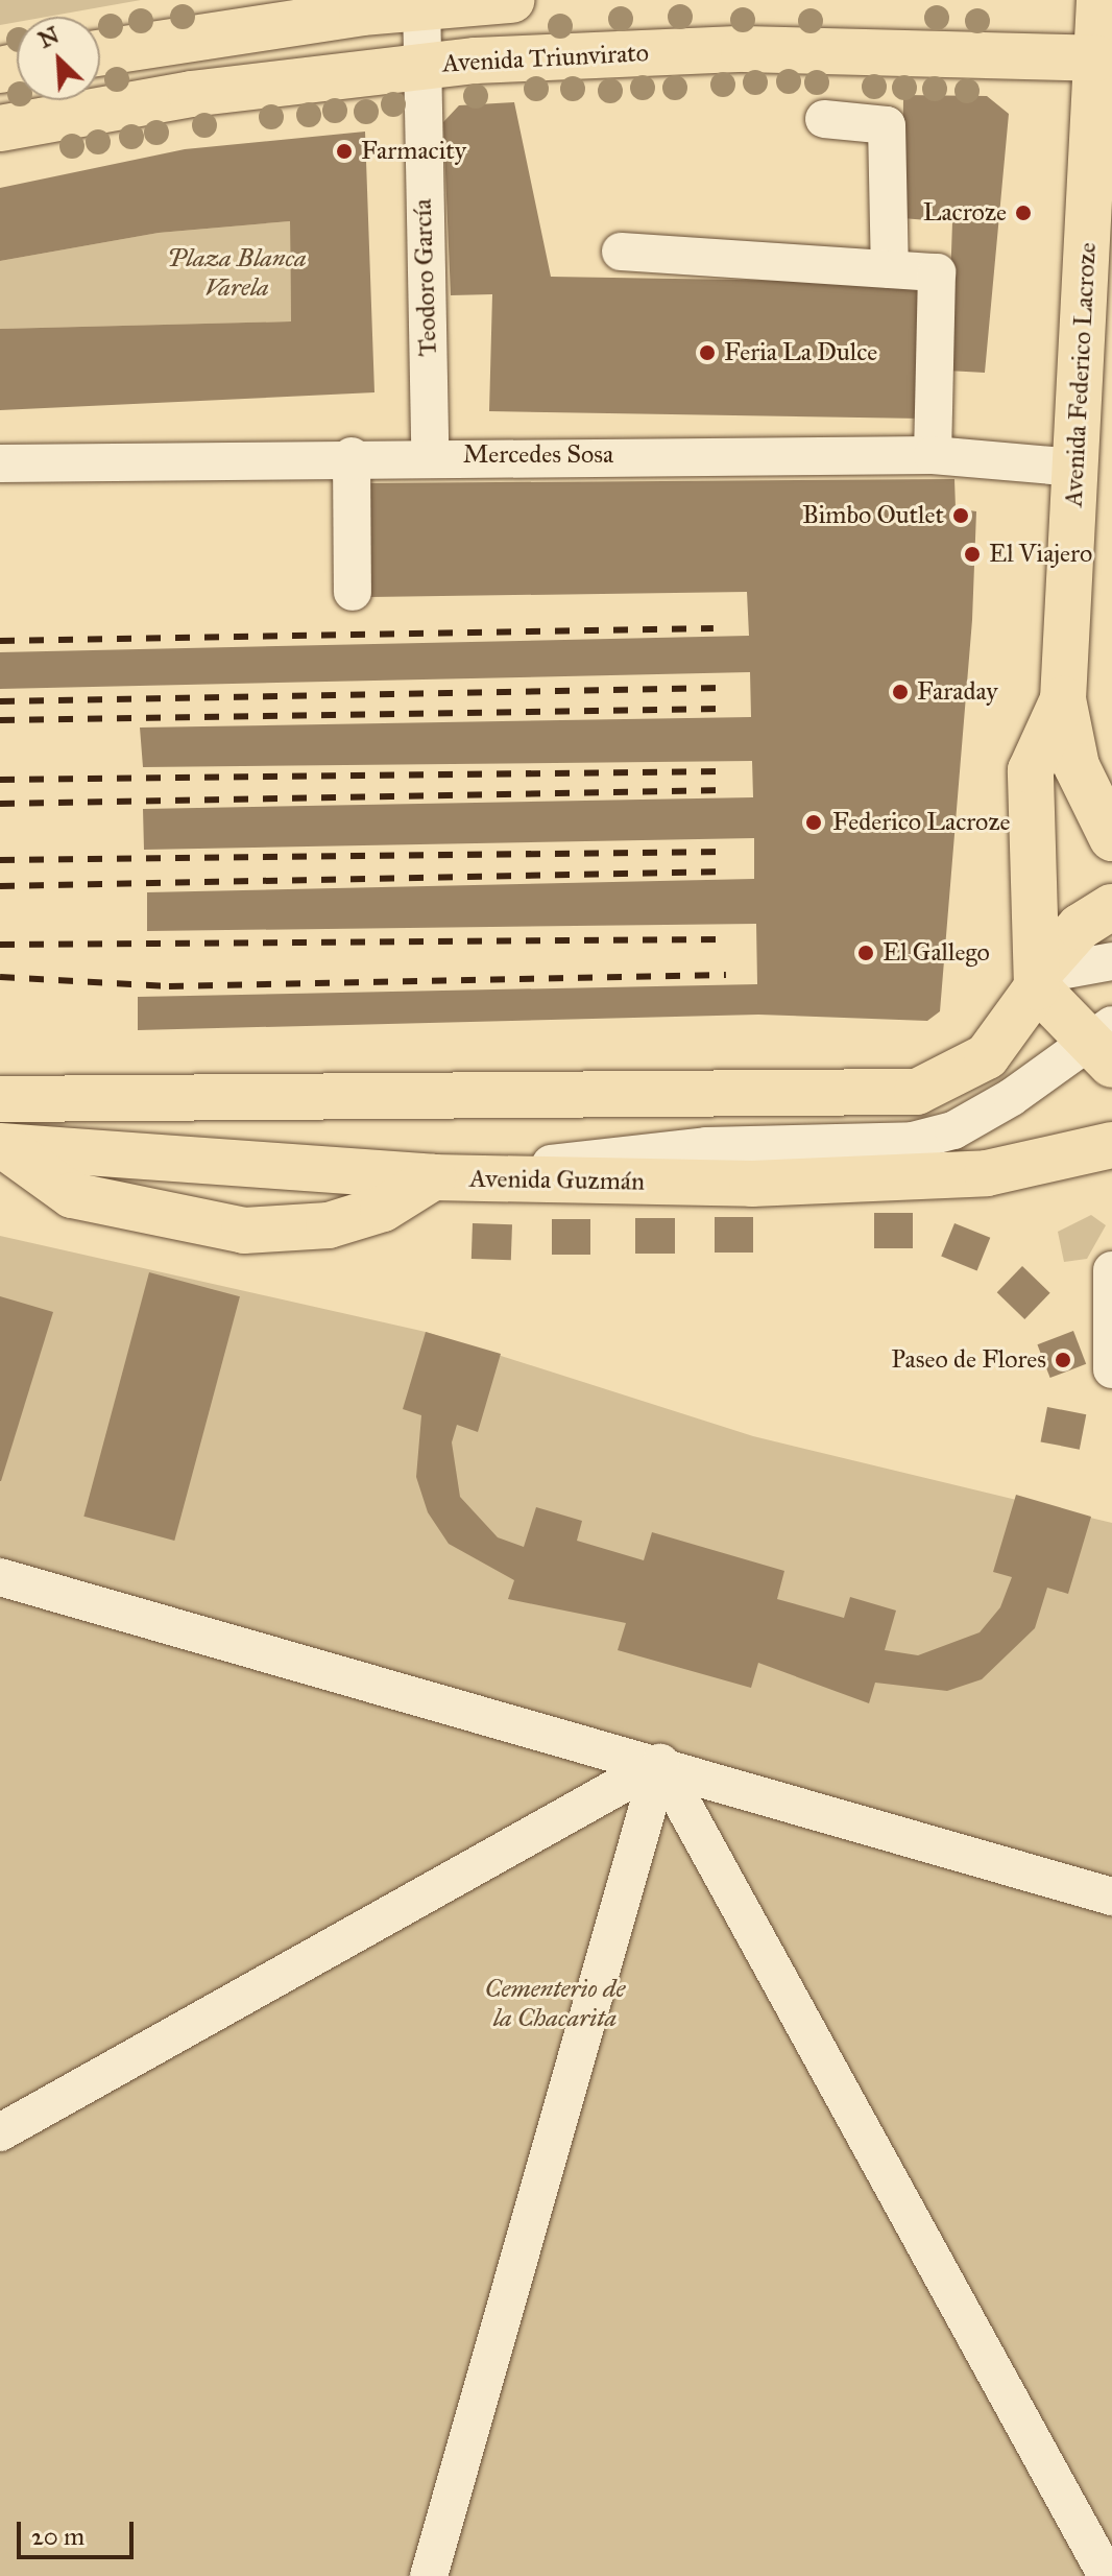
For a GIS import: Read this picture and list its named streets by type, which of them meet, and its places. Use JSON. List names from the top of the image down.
{
  "streets": {
    "main road": ["Avenida Triunvirato", "Avenida Federico Lacroze", "Avenida Guzmán"],
    "street": ["Teodoro García", "Mercedes Sosa"]
  },
  "crossings": [
    ["Avenida Triunvirato", "Teodoro García"],
    ["Avenida Triunvirato", "Avenida Federico Lacroze"],
    ["Teodoro García", "Mercedes Sosa"],
    ["Avenida Federico Lacroze", "Mercedes Sosa"]
  ],
  "parks": ["Plaza Blanca Varela", "Cementerio de la Chacarita"],
  "places": [
    "Farmacity",
    "Lacroze",
    "Feria La Dulce",
    "Bimbo Outlet",
    "El Viajero",
    "Faraday",
    "Federico Lacroze",
    "El Gallego",
    "Paseo de Flores"
  ],
  "scale_bar": "20 m",
  "north": "top left"
}
